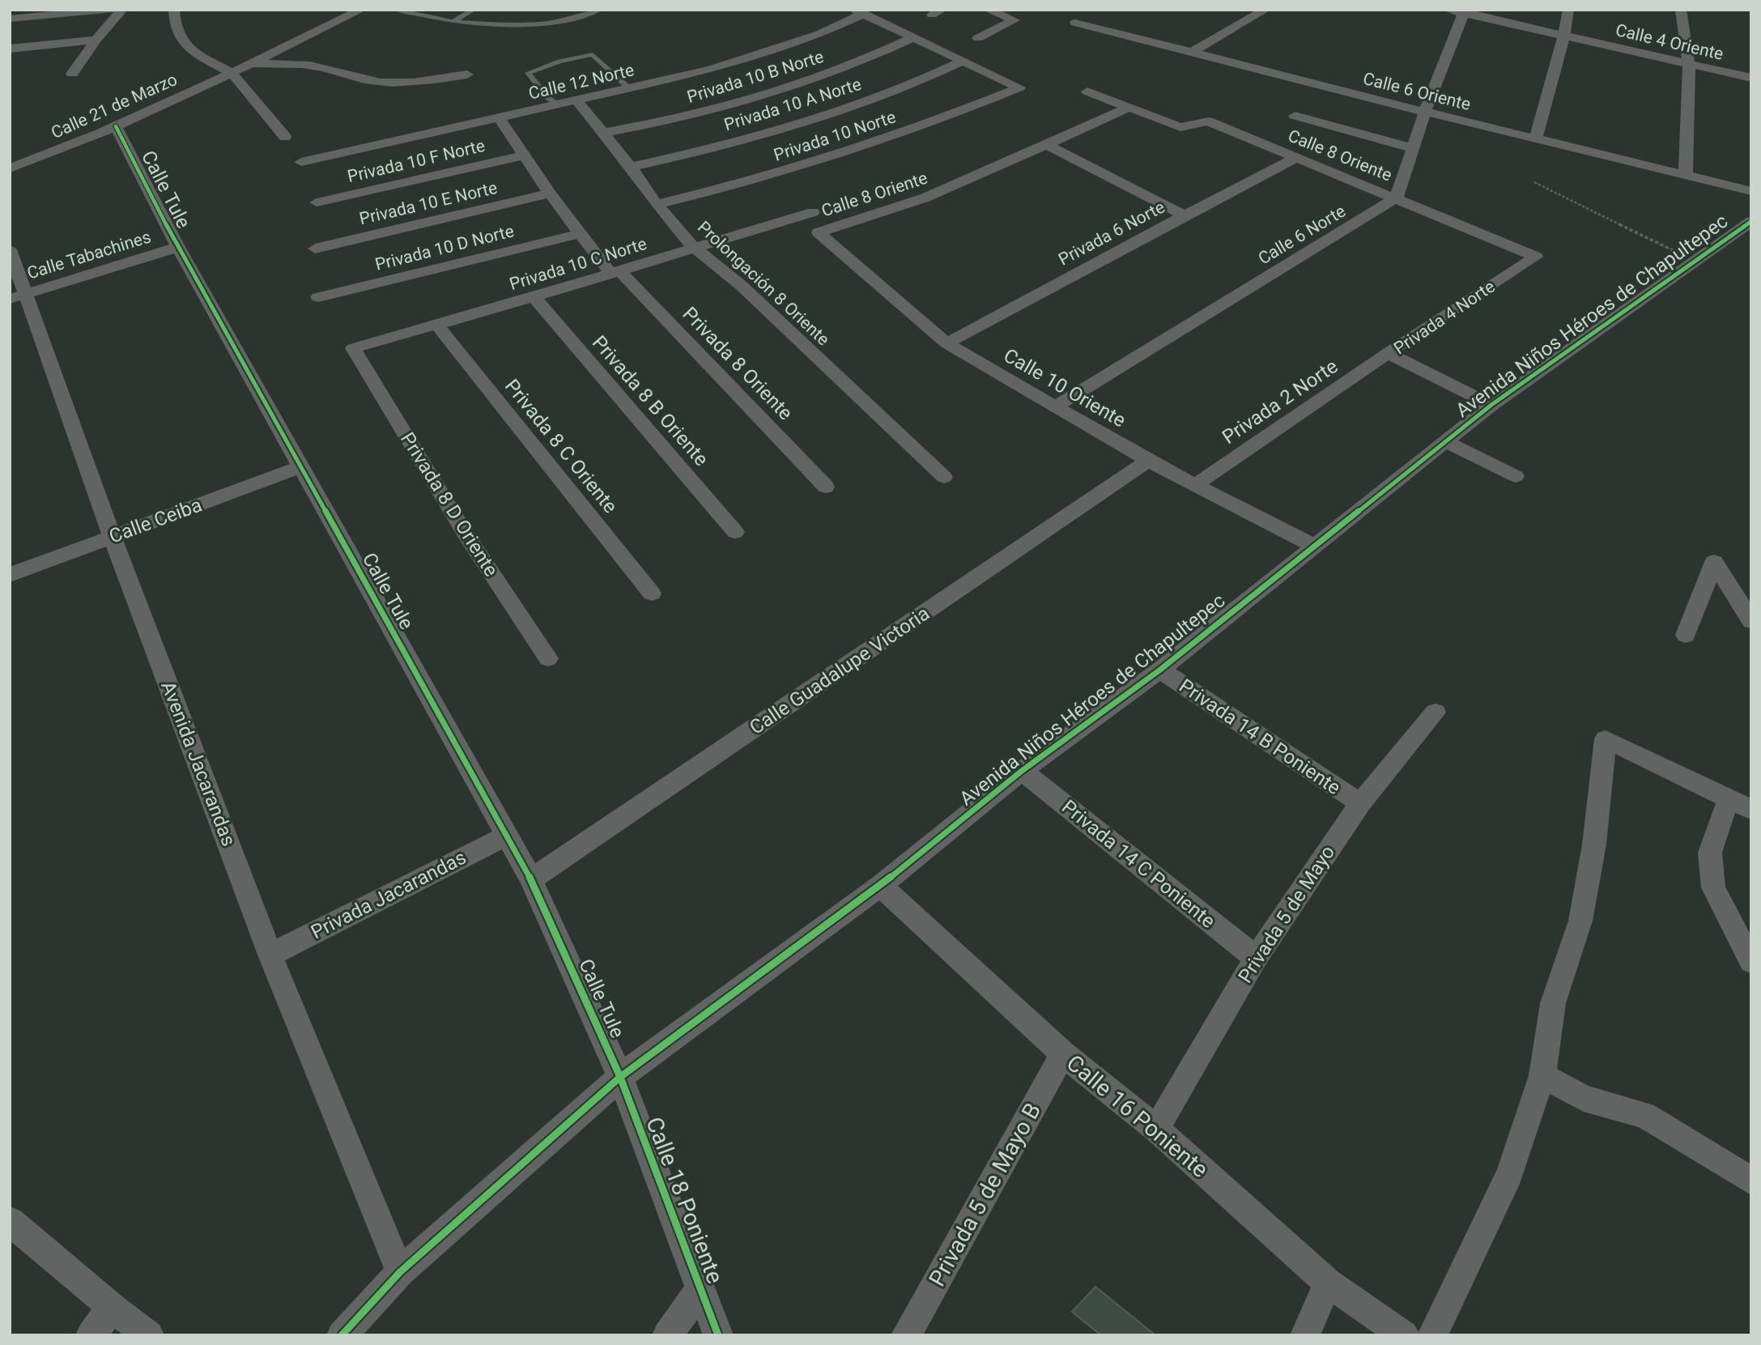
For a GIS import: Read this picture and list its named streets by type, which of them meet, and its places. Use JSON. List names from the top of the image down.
{
  "streets": {
    "street": [
      "Calle 4 Oriente",
      "Privada 10 B Norte",
      "Calle 12 Norte",
      "Calle 6 Oriente",
      "Privada 10 A Norte",
      "Calle 21 de Marzo",
      "Privada 10 Norte",
      "Calle 8 Oriente",
      "Privada 10 F Norte",
      "Calle Tule",
      "Privada 10 E Norte",
      "Privada 6 Norte",
      "Calle 6 Norte",
      "Privada 10 D Norte",
      "Calle Tabachines",
      "Privada 10 C Norte",
      "Prolongación 8 Oriente",
      "Avenida Niños Héroes de Chapultepec",
      "Privada 4 Norte",
      "Privada 8 Oriente",
      "Calle 10 Oriente",
      "Privada 8 B Oriente",
      "Privada 2 Norte",
      "Privada 8 C Oriente",
      "Privada 8 D Oriente",
      "Calle Ceiba",
      "Calle Guadalupe Victoria",
      "Privada 14 B Poniente",
      "Avenida Jacarandas",
      "Privada 14 C Poniente",
      "Privada Jacarandas",
      "Privada 5 de Mayo",
      "Calle 16 Poniente",
      "Privada 5 de Mayo B",
      "Calle 18 Poniente"
    ]
  },
  "crossings": [
    ["Privada 10 B Norte", "Prolongación 8 Oriente"],
    ["Calle 12 Norte", "Prolongación 8 Oriente"],
    ["Privada 10 A Norte", "Privada 10 Norte"],
    ["Privada 10 A Norte", "Prolongación 8 Oriente"],
    ["Calle 21 de Marzo", "Calle Tule"],
    ["Privada 10 Norte", "Prolongación 8 Oriente"],
    ["Calle 8 Oriente", "Privada 6 Norte"],
    ["Calle 8 Oriente", "Calle 6 Norte"],
    ["Calle 8 Oriente", "Privada 4 Norte"],
    ["Calle 8 Oriente", "Calle 10 Oriente"],
    ["Calle Tule", "Calle Tabachines"],
    ["Calle Tule", "Avenida Niños Héroes de Chapultepec"],
    ["Calle Tule", "Calle Ceiba"],
    ["Calle Tule", "Calle Guadalupe Victoria"],
    ["Calle Tule", "Privada Jacarandas"],
    ["Calle Tule", "Calle 18 Poniente"],
    ["Privada 6 Norte", "Calle 10 Oriente"],
    ["Calle 6 Norte", "Calle 10 Oriente"],
    ["Calle Tabachines", "Avenida Jacarandas"],
    ["Privada 10 C Norte", "Prolongación 8 Oriente"],
    ["Privada 10 C Norte", "Privada 8 Oriente"],
    ["Privada 10 C Norte", "Privada 8 B Oriente"],
    ["Privada 10 C Norte", "Privada 8 C Oriente"],
    ["Privada 10 C Norte", "Privada 8 D Oriente"],
    ["Avenida Niños Héroes de Chapultepec", "Privada 4 Norte"],
    ["Avenida Niños Héroes de Chapultepec", "Calle 10 Oriente"],
    ["Avenida Niños Héroes de Chapultepec", "Privada 14 B Poniente"],
    ["Avenida Niños Héroes de Chapultepec", "Avenida Jacarandas"],
    ["Avenida Niños Héroes de Chapultepec", "Privada 14 C Poniente"],
    ["Avenida Niños Héroes de Chapultepec", "Calle 16 Poniente"],
    ["Avenida Niños Héroes de Chapultepec", "Calle 18 Poniente"],
    ["Privada 4 Norte", "Privada 2 Norte"],
    ["Calle 10 Oriente", "Privada 2 Norte"],
    ["Calle 10 Oriente", "Calle Guadalupe Victoria"],
    ["Calle Ceiba", "Avenida Jacarandas"],
    ["Privada 14 B Poniente", "Privada 5 de Mayo"],
    ["Avenida Jacarandas", "Privada Jacarandas"],
    ["Privada 14 C Poniente", "Privada 5 de Mayo"],
    ["Privada 5 de Mayo", "Calle 16 Poniente"],
    ["Calle 16 Poniente", "Privada 5 de Mayo B"]
  ]
}
